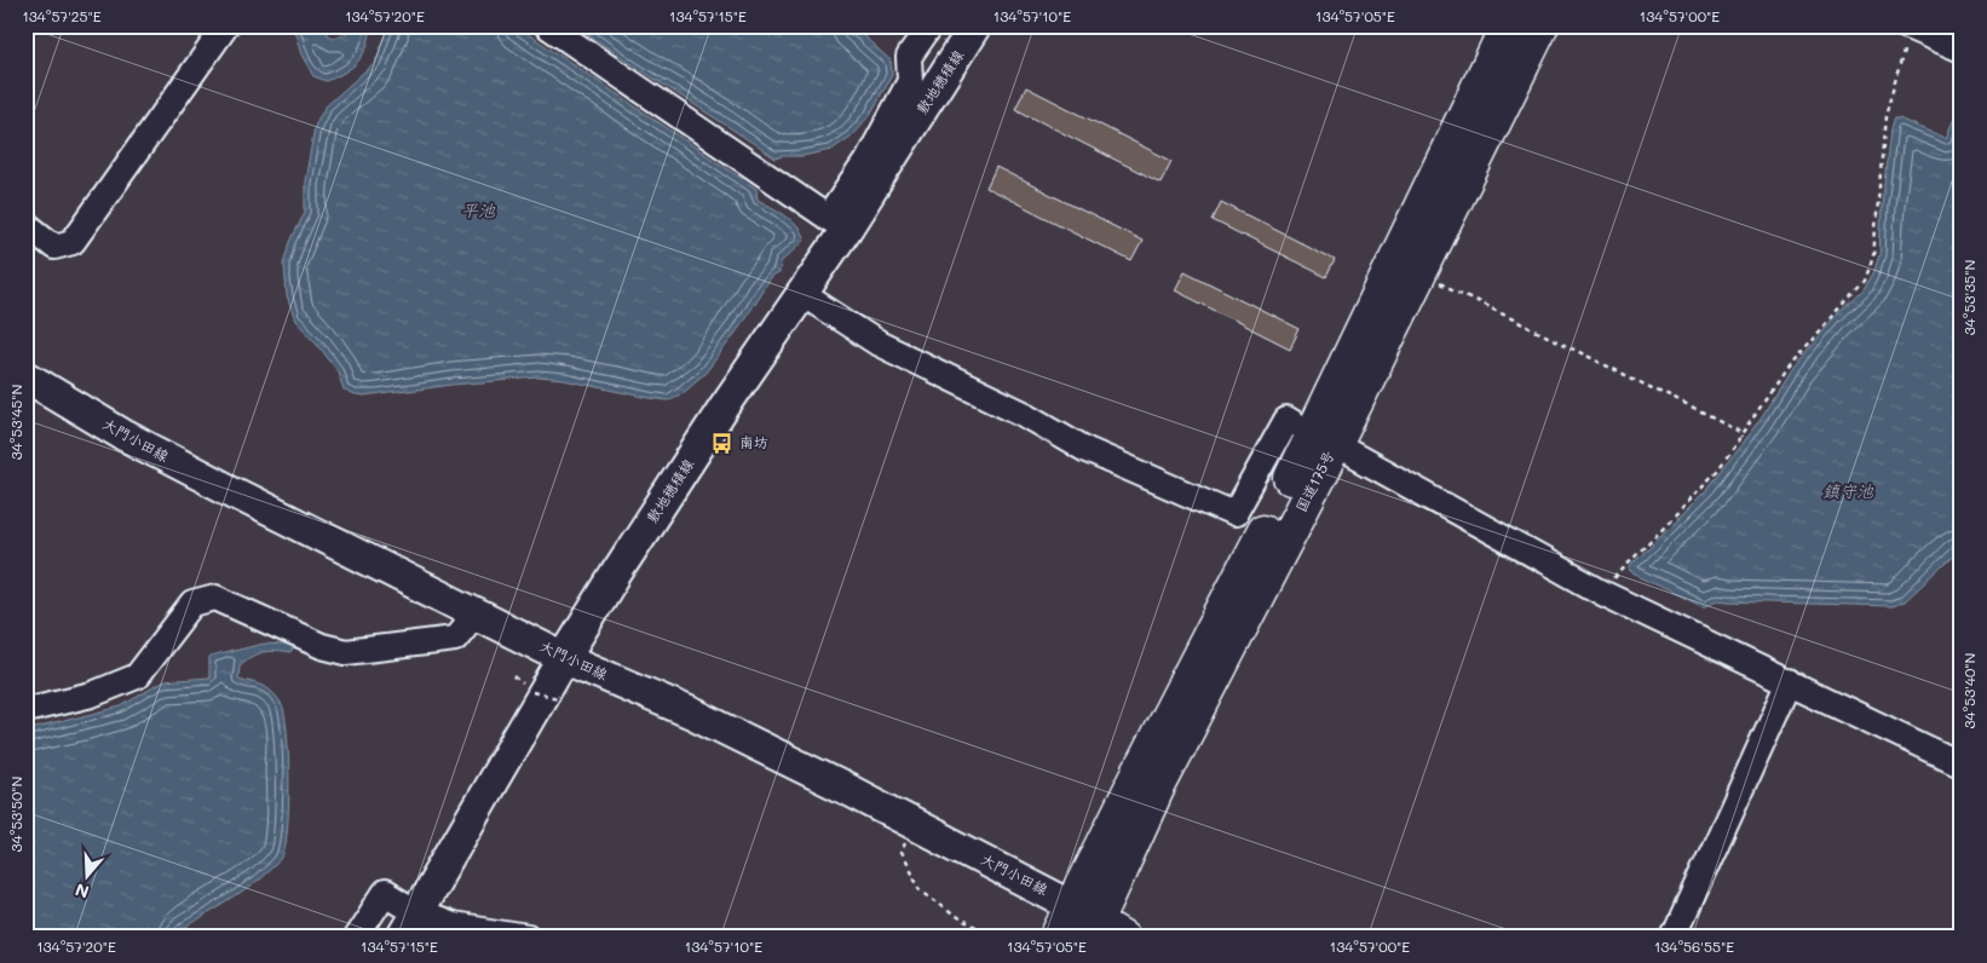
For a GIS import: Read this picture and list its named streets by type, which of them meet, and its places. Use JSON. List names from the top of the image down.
{
  "streets": {
    "highway": ["国道175号"],
    "main road": ["敷地穂積線", "大門小田線"]
  },
  "crossings": [
    ["敷地穂積線", "大門小田線"],
    ["大門小田線", "国道175号"]
  ],
  "water": ["平池", "鎮守池"],
  "places": {
    "bus stop": ["南坊"]
  },
  "north": "bottom",
  "coordinates": [
    "134°57'25\"E",
    "134°57'20\"E",
    "134°57'15\"E",
    "134°57'10\"E",
    "134°57'05\"E",
    "134°57'00\"E",
    "34°53'35\"N",
    "34°53'45\"N",
    "34°53'40\"N",
    "34°53'50\"N",
    "134°56'55\"E"
  ]
}
